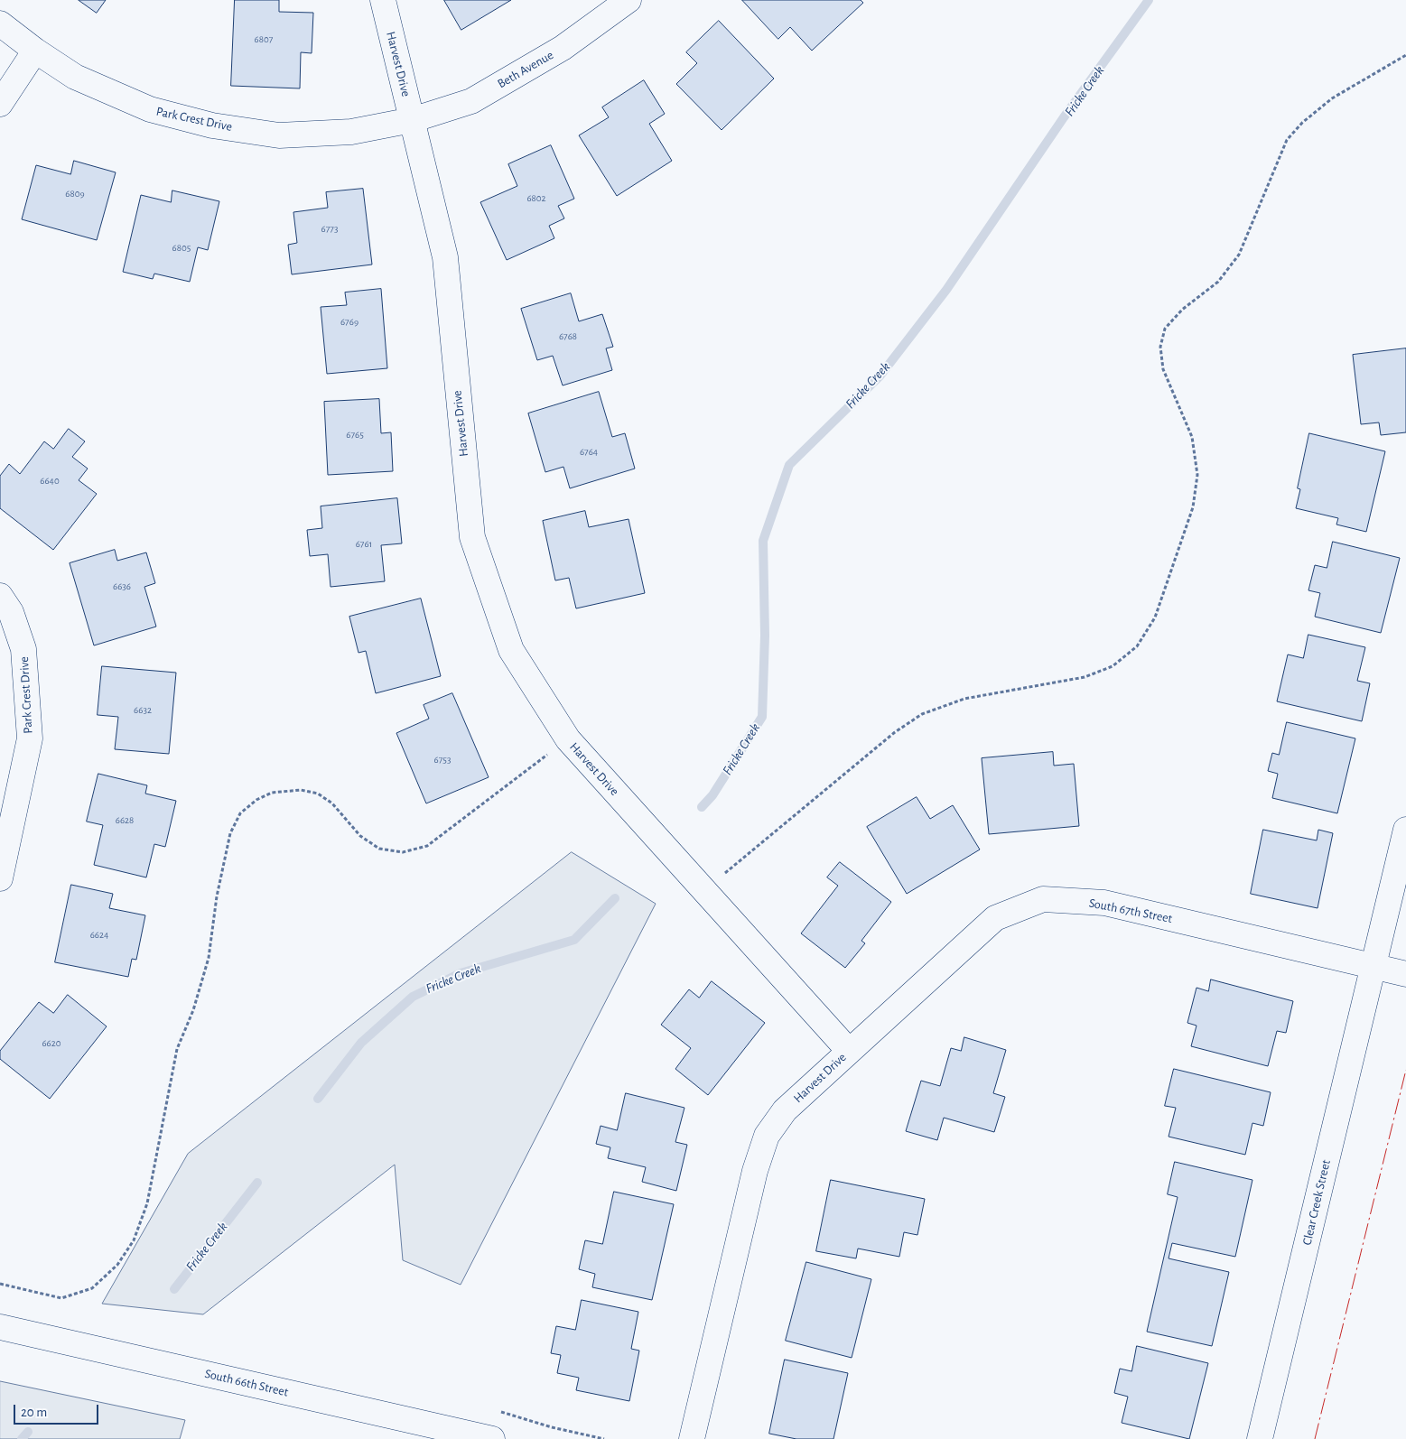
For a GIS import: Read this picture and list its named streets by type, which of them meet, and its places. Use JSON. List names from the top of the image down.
{
  "streets": {
    "street": [
      "Harvest Drive",
      "Beth Avenue",
      "Park Crest Drive",
      "South 67th Street",
      "Clear Creek Street",
      "South 66th Street"
    ]
  },
  "crossings": [
    ["Harvest Drive", "Beth Avenue"],
    ["Harvest Drive", "Park Crest Drive"],
    ["Harvest Drive", "South 67th Street"],
    ["Beth Avenue", "Park Crest Drive"],
    ["South 67th Street", "Clear Creek Street"]
  ],
  "water": ["Fricke Creek"],
  "house_numbers": [
    "6807",
    "6809",
    "6802",
    "6773",
    "6805",
    "6769",
    "6768",
    "6765",
    "6764",
    "6640",
    "6761",
    "6636",
    "6632",
    "6753",
    "6628",
    "6624",
    "6620"
  ],
  "scale_bar": "20 m"
}
